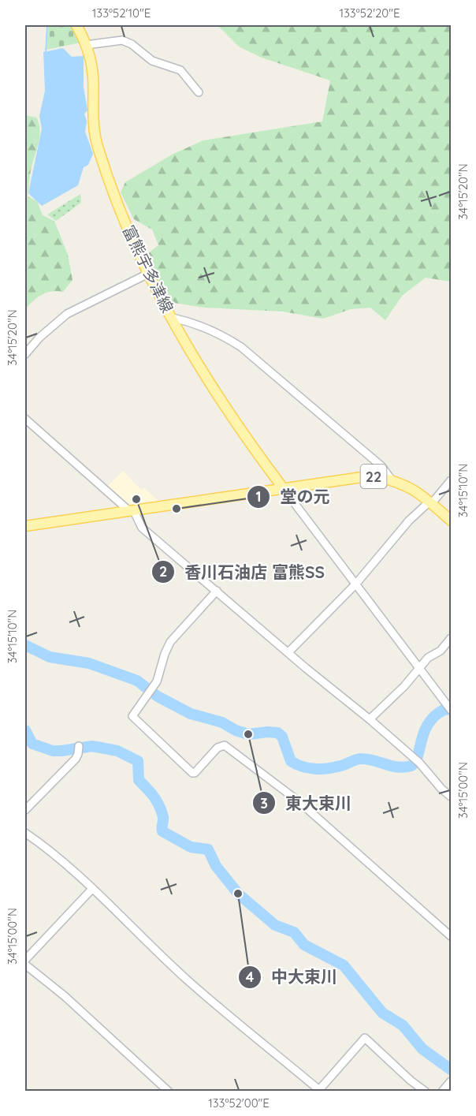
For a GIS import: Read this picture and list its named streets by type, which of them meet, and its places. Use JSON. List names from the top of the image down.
{
  "streets": {
    "main road": ["富熊宇多津線", "22"]
  },
  "crossings": [
    ["富熊宇多津線", "22"]
  ],
  "places": [
    "香川石油店 富熊SS",
    "堂の元",
    "東大束川",
    "中大束川"
  ],
  "coordinates": [
    "133°52'10\"E",
    "133°52'20\"E",
    "34°15'20\"N",
    "34°15'10\"N",
    "34°15'00\"N",
    "133°52'00\"E"
  ]
}
